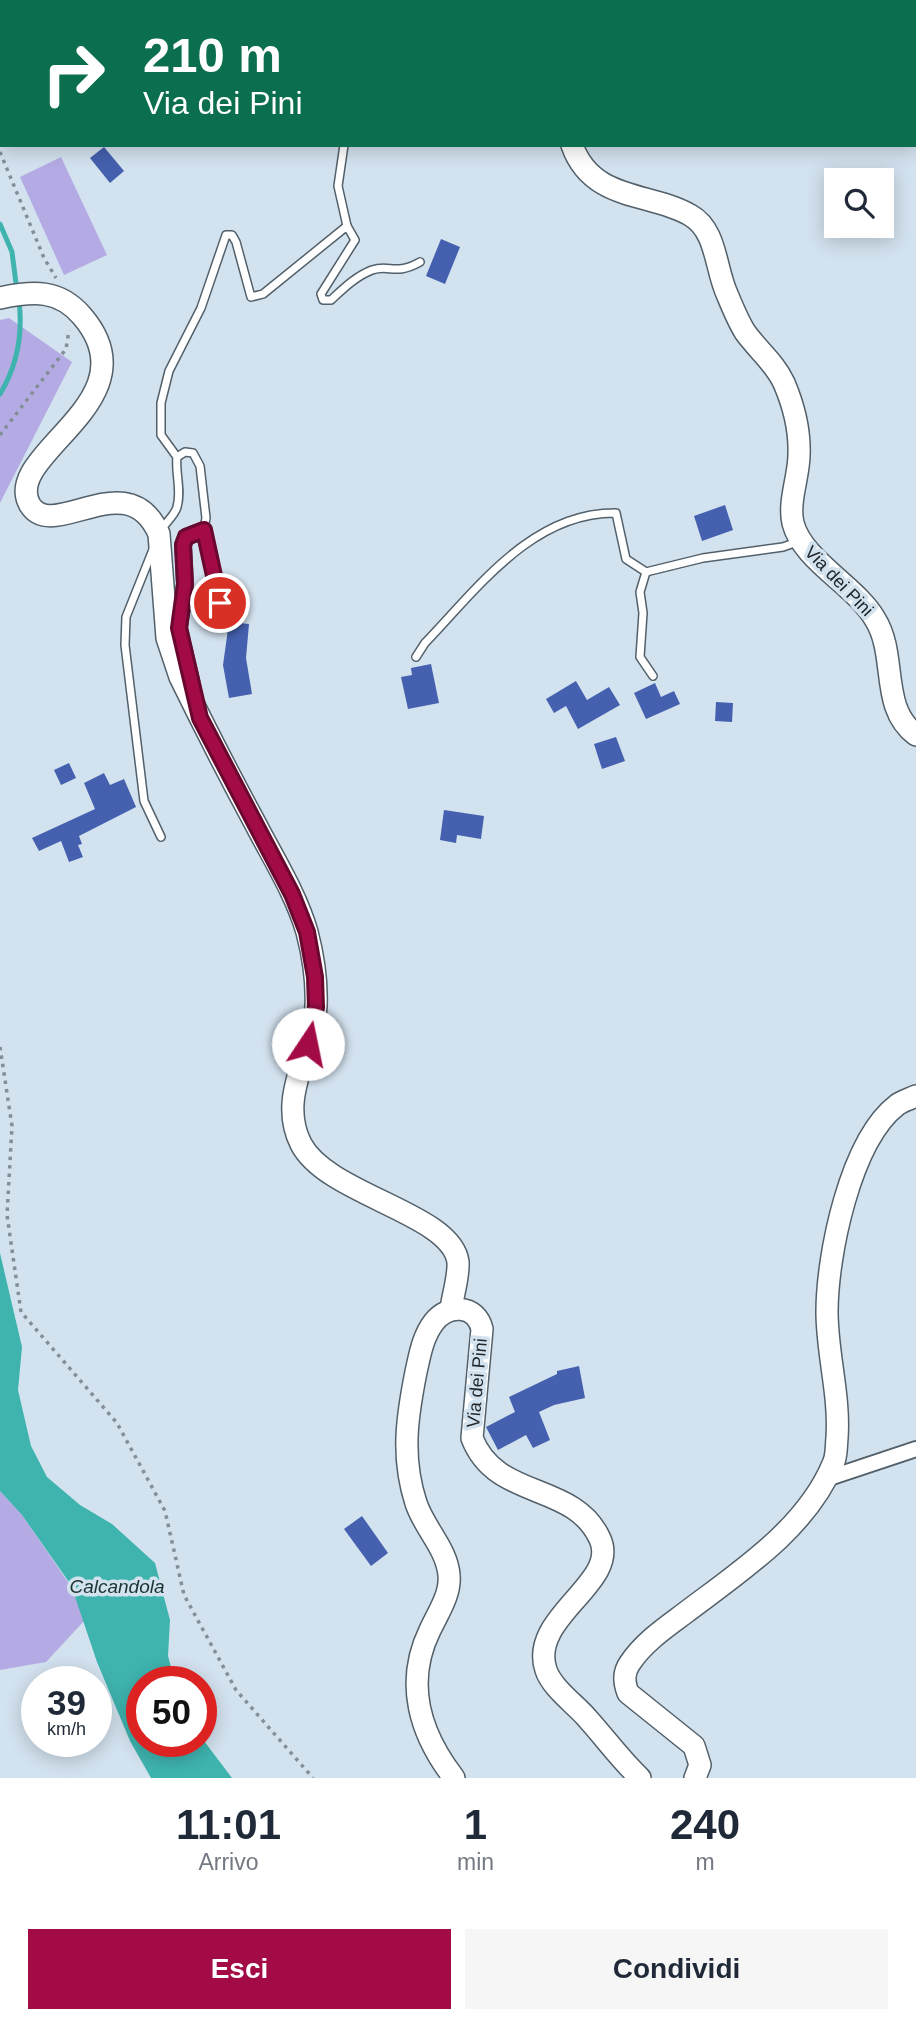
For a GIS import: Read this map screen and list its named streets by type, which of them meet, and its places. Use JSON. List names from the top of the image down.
{
  "streets": {
    "street": ["Via dei Pini"]
  },
  "water": ["Calcandola"],
  "page": {
    "turn": ["210 m", "Via dei Pini"],
    "speed": "39 km/h",
    "limit": "50",
    "eta": [
      "11:01",
      "Arrivo",
      "1",
      "min",
      "240",
      "m"
    ],
    "buttons": ["Esci", "Condividi"]
  }
}
